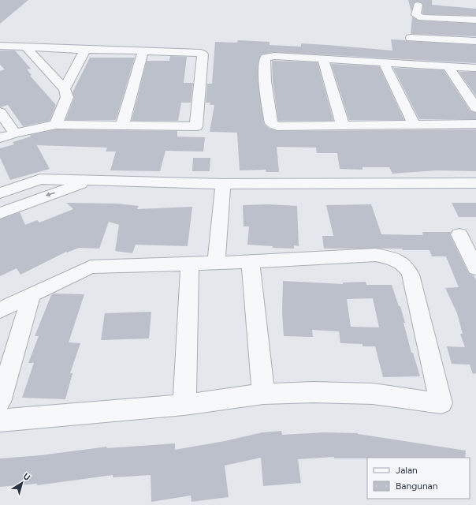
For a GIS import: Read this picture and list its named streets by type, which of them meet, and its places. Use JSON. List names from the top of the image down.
{
  "legend": ["Jalan", "Bangunan"],
  "north": "top right"
}
